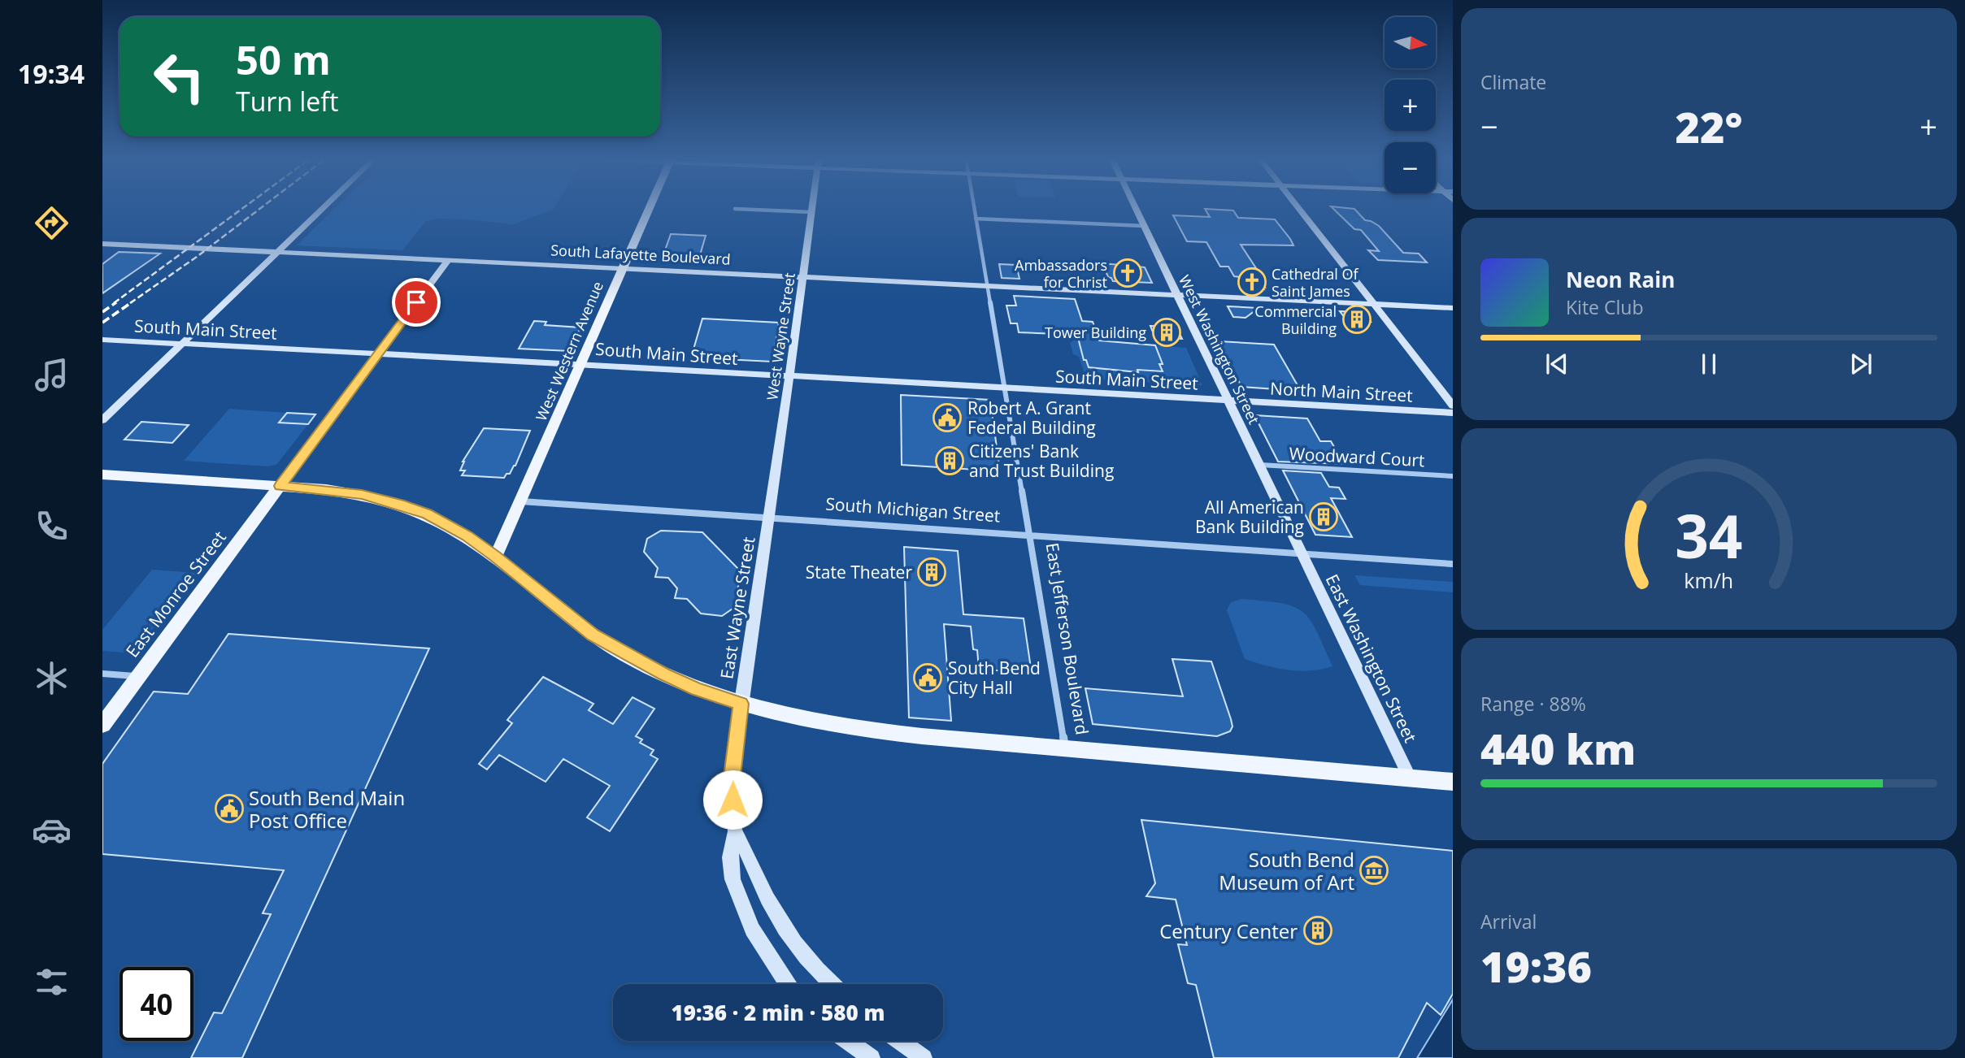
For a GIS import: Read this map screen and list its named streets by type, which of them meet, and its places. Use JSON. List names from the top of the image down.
{
  "streets": {
    "main road": ["West Western Avenue", "East Monroe Street"],
    "street": [
      "South Lafayette Boulevard",
      "South Main Street",
      "West Wayne Street",
      "West Washington Street",
      "North Main Street",
      "Woodward Court",
      "South Michigan Street",
      "East Wayne Street",
      "East Jefferson Boulevard",
      "East Washington Street"
    ]
  },
  "crossings": [
    ["South Lafayette Boulevard", "West Wayne Street"],
    ["South Lafayette Boulevard", "West Washington Street"],
    ["South Lafayette Boulevard", "West Western Avenue"],
    ["South Lafayette Boulevard", "East Jefferson Boulevard"],
    ["South Main Street", "West Wayne Street"],
    ["South Main Street", "West Washington Street"],
    ["South Main Street", "West Western Avenue"],
    ["South Main Street", "North Main Street"],
    ["South Main Street", "East Jefferson Boulevard"],
    ["West Wayne Street", "South Michigan Street"],
    ["West Wayne Street", "East Wayne Street"],
    ["West Washington Street", "North Main Street"],
    ["West Washington Street", "Woodward Court"],
    ["West Washington Street", "South Michigan Street"],
    ["West Washington Street", "East Washington Street"],
    ["West Western Avenue", "South Michigan Street"],
    ["South Michigan Street", "East Wayne Street"],
    ["South Michigan Street", "East Jefferson Boulevard"],
    ["South Michigan Street", "East Washington Street"]
  ],
  "places": {
    "church": ["Ambassadors for Christ", "Cathedral Of Saint James"],
    "building": [
      "Commercial Building",
      "Tower Building",
      "Citizens' Bank and Trust Building",
      "All American Bank Building",
      "State Theater",
      "Century Center"
    ],
    "public building": ["Robert A. Grant Federal Building", "South Bend City Hall", "South Bend Main Post Office"],
    "museum": ["South Bend Museum of Art"]
  },
  "north": "right",
  "page": {
    "tabs": "19:34",
    "tile": [
      "Climate",
      ["Range · 88%", "440 km"],
      ["Arrival", "19:36"]
    ],
    "map_buttons": ["+", "−"],
    "turn": ["50 m", "Turn left"],
    "heat": ["−", "22°", "+"],
    "song": ["Neon Rain", "Kite Club"],
    "limit": "40",
    "trip": "19:36 · 2 min · 580 m",
    "gauge": ["34", "km/h"]
  }
}
